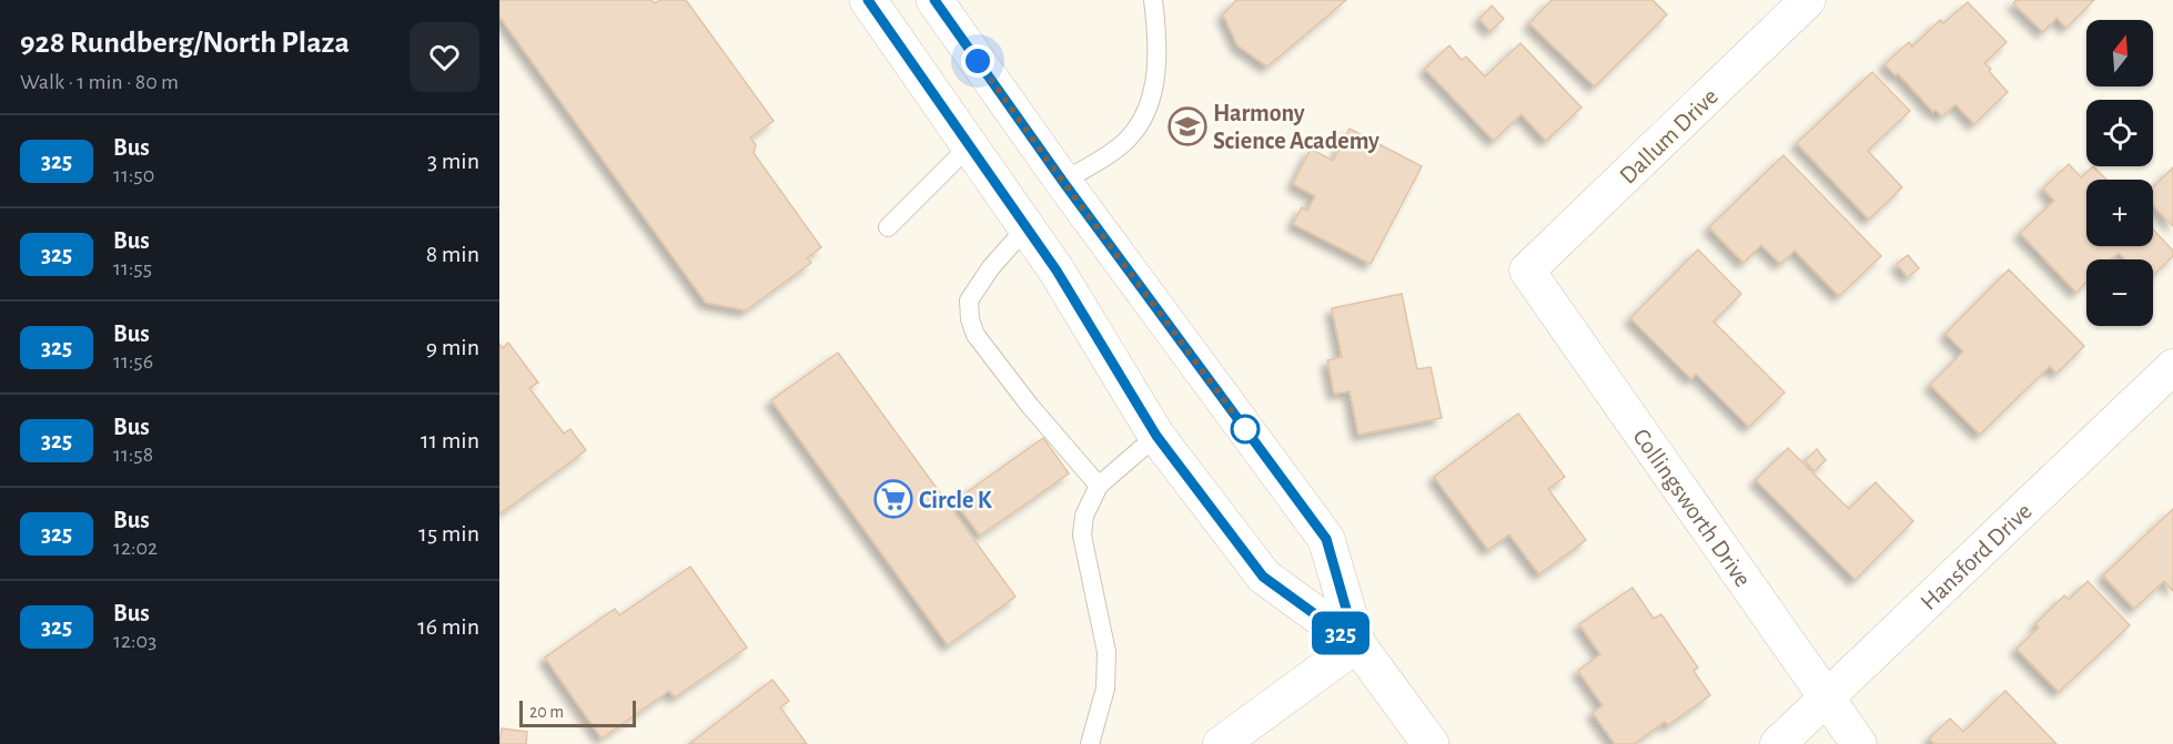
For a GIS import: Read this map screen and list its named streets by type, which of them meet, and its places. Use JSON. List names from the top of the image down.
{
  "streets": {
    "street": ["Dallum Drive", "Collingsworth Drive", "Hansford Drive"]
  },
  "crossings": [
    ["Dallum Drive", "Collingsworth Drive"],
    ["Collingsworth Drive", "Hansford Drive"]
  ],
  "places": {
    "school or university": ["Harmony Science Academy"],
    "supermarket": ["Circle K"]
  },
  "lines": ["bus line 325"],
  "scale_bar": "20 m",
  "north": "top",
  "page": {
    "heading": ["928 Rundberg/North Plaza", "Walk · 1 min · 80 m"],
    "on_map": "325",
    "map_buttons": ["+", "−"],
    "list": [
      {
        "mark": "325",
        "name": "Bus",
        "note": "11:50",
        "value": "3 min"
      },
      {
        "mark": "325",
        "name": "Bus",
        "note": "11:55",
        "value": "8 min"
      },
      {
        "mark": "325",
        "name": "Bus",
        "note": "11:56",
        "value": "9 min"
      },
      {
        "mark": "325",
        "name": "Bus",
        "note": "11:58",
        "value": "11 min"
      },
      {
        "mark": "325",
        "name": "Bus",
        "note": "12:02",
        "value": "15 min"
      },
      {
        "mark": "325",
        "name": "Bus",
        "note": "12:03",
        "value": "16 min"
      }
    ],
    "scale": "20 m"
  }
}
